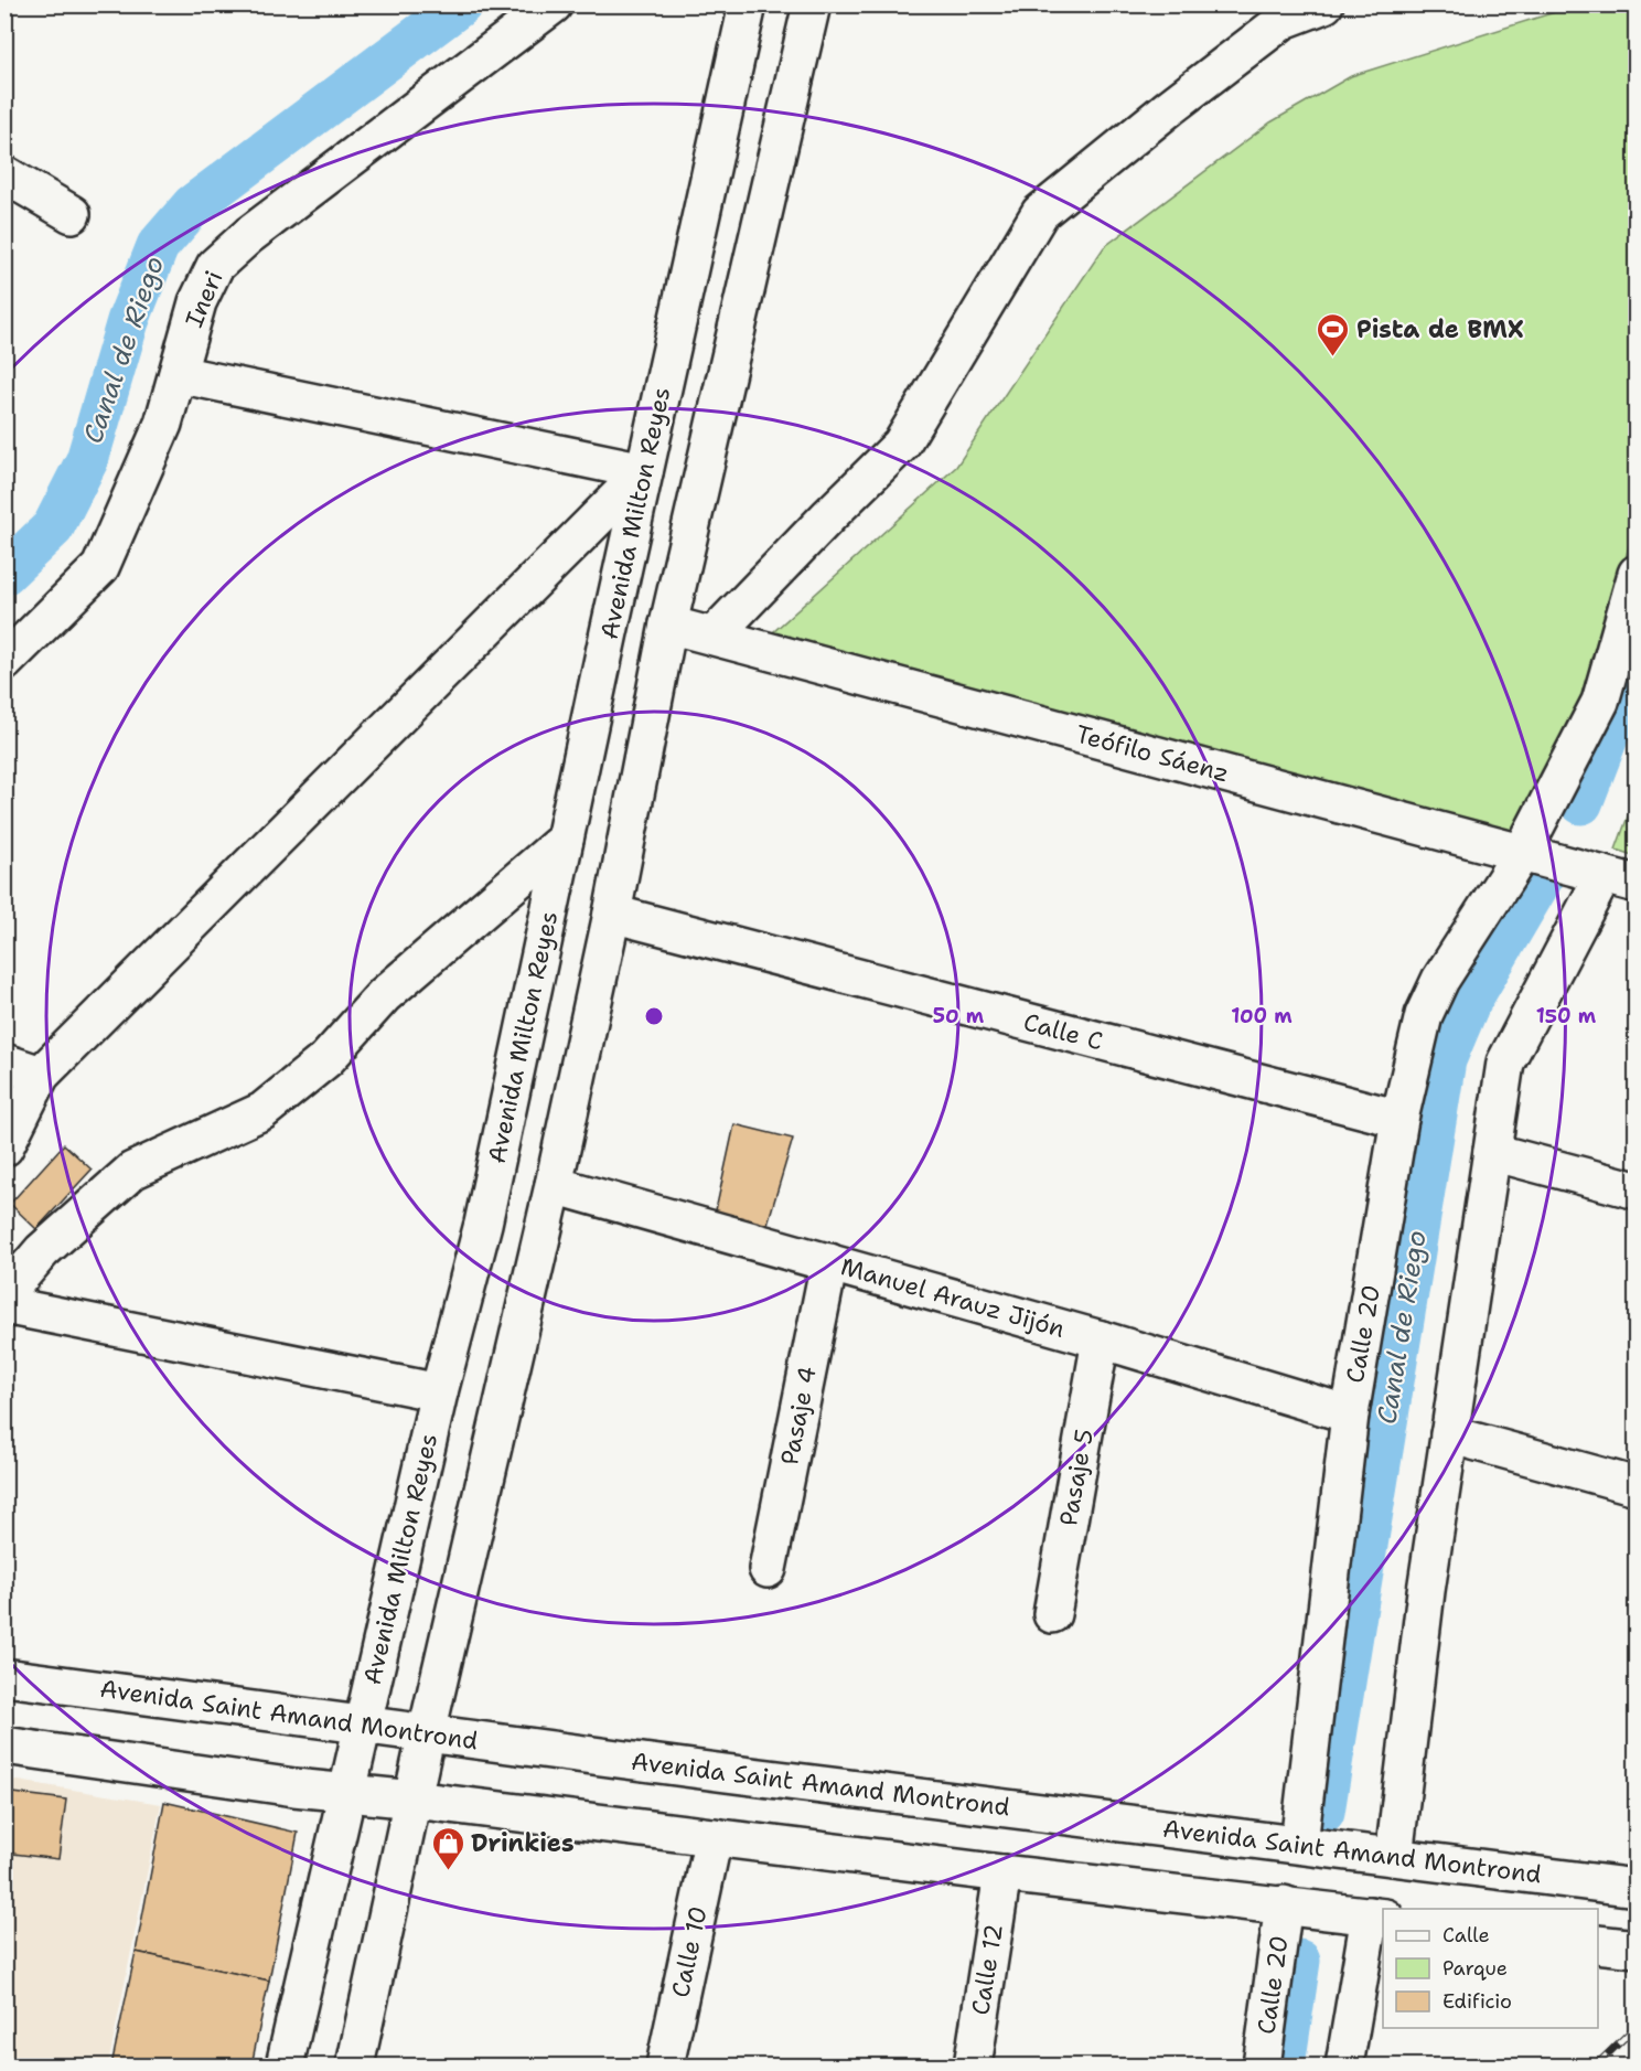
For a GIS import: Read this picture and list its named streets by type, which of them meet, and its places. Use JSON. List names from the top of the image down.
{
  "streets": {
    "street": [
      "Ineri",
      "Avenida Milton Reyes",
      "Teófilo Sáenz",
      "Calle C",
      "Manuel Arauz Jijón",
      "Calle 20",
      "Pasaje 4",
      "Pasaje 5",
      "Avenida Saint Amand Montrond",
      "Calle 10",
      "Calle 12"
    ]
  },
  "crossings": [
    ["Avenida Milton Reyes", "Avenida Saint Amand Montrond"],
    ["Teófilo Sáenz", "Calle 20"],
    ["Calle C", "Calle 20"],
    ["Manuel Arauz Jijón", "Calle 20"],
    ["Manuel Arauz Jijón", "Pasaje 4"],
    ["Manuel Arauz Jijón", "Pasaje 5"],
    ["Calle 20", "Avenida Saint Amand Montrond"]
  ],
  "water": ["Canal de Riego"],
  "places": {
    "sports": ["Pista de BMX"],
    "shop": ["Drinkies"]
  },
  "legend": ["Calle", "Parque", "Edificio"],
  "rings": ["50 m", "100 m", "150 m"]
}
